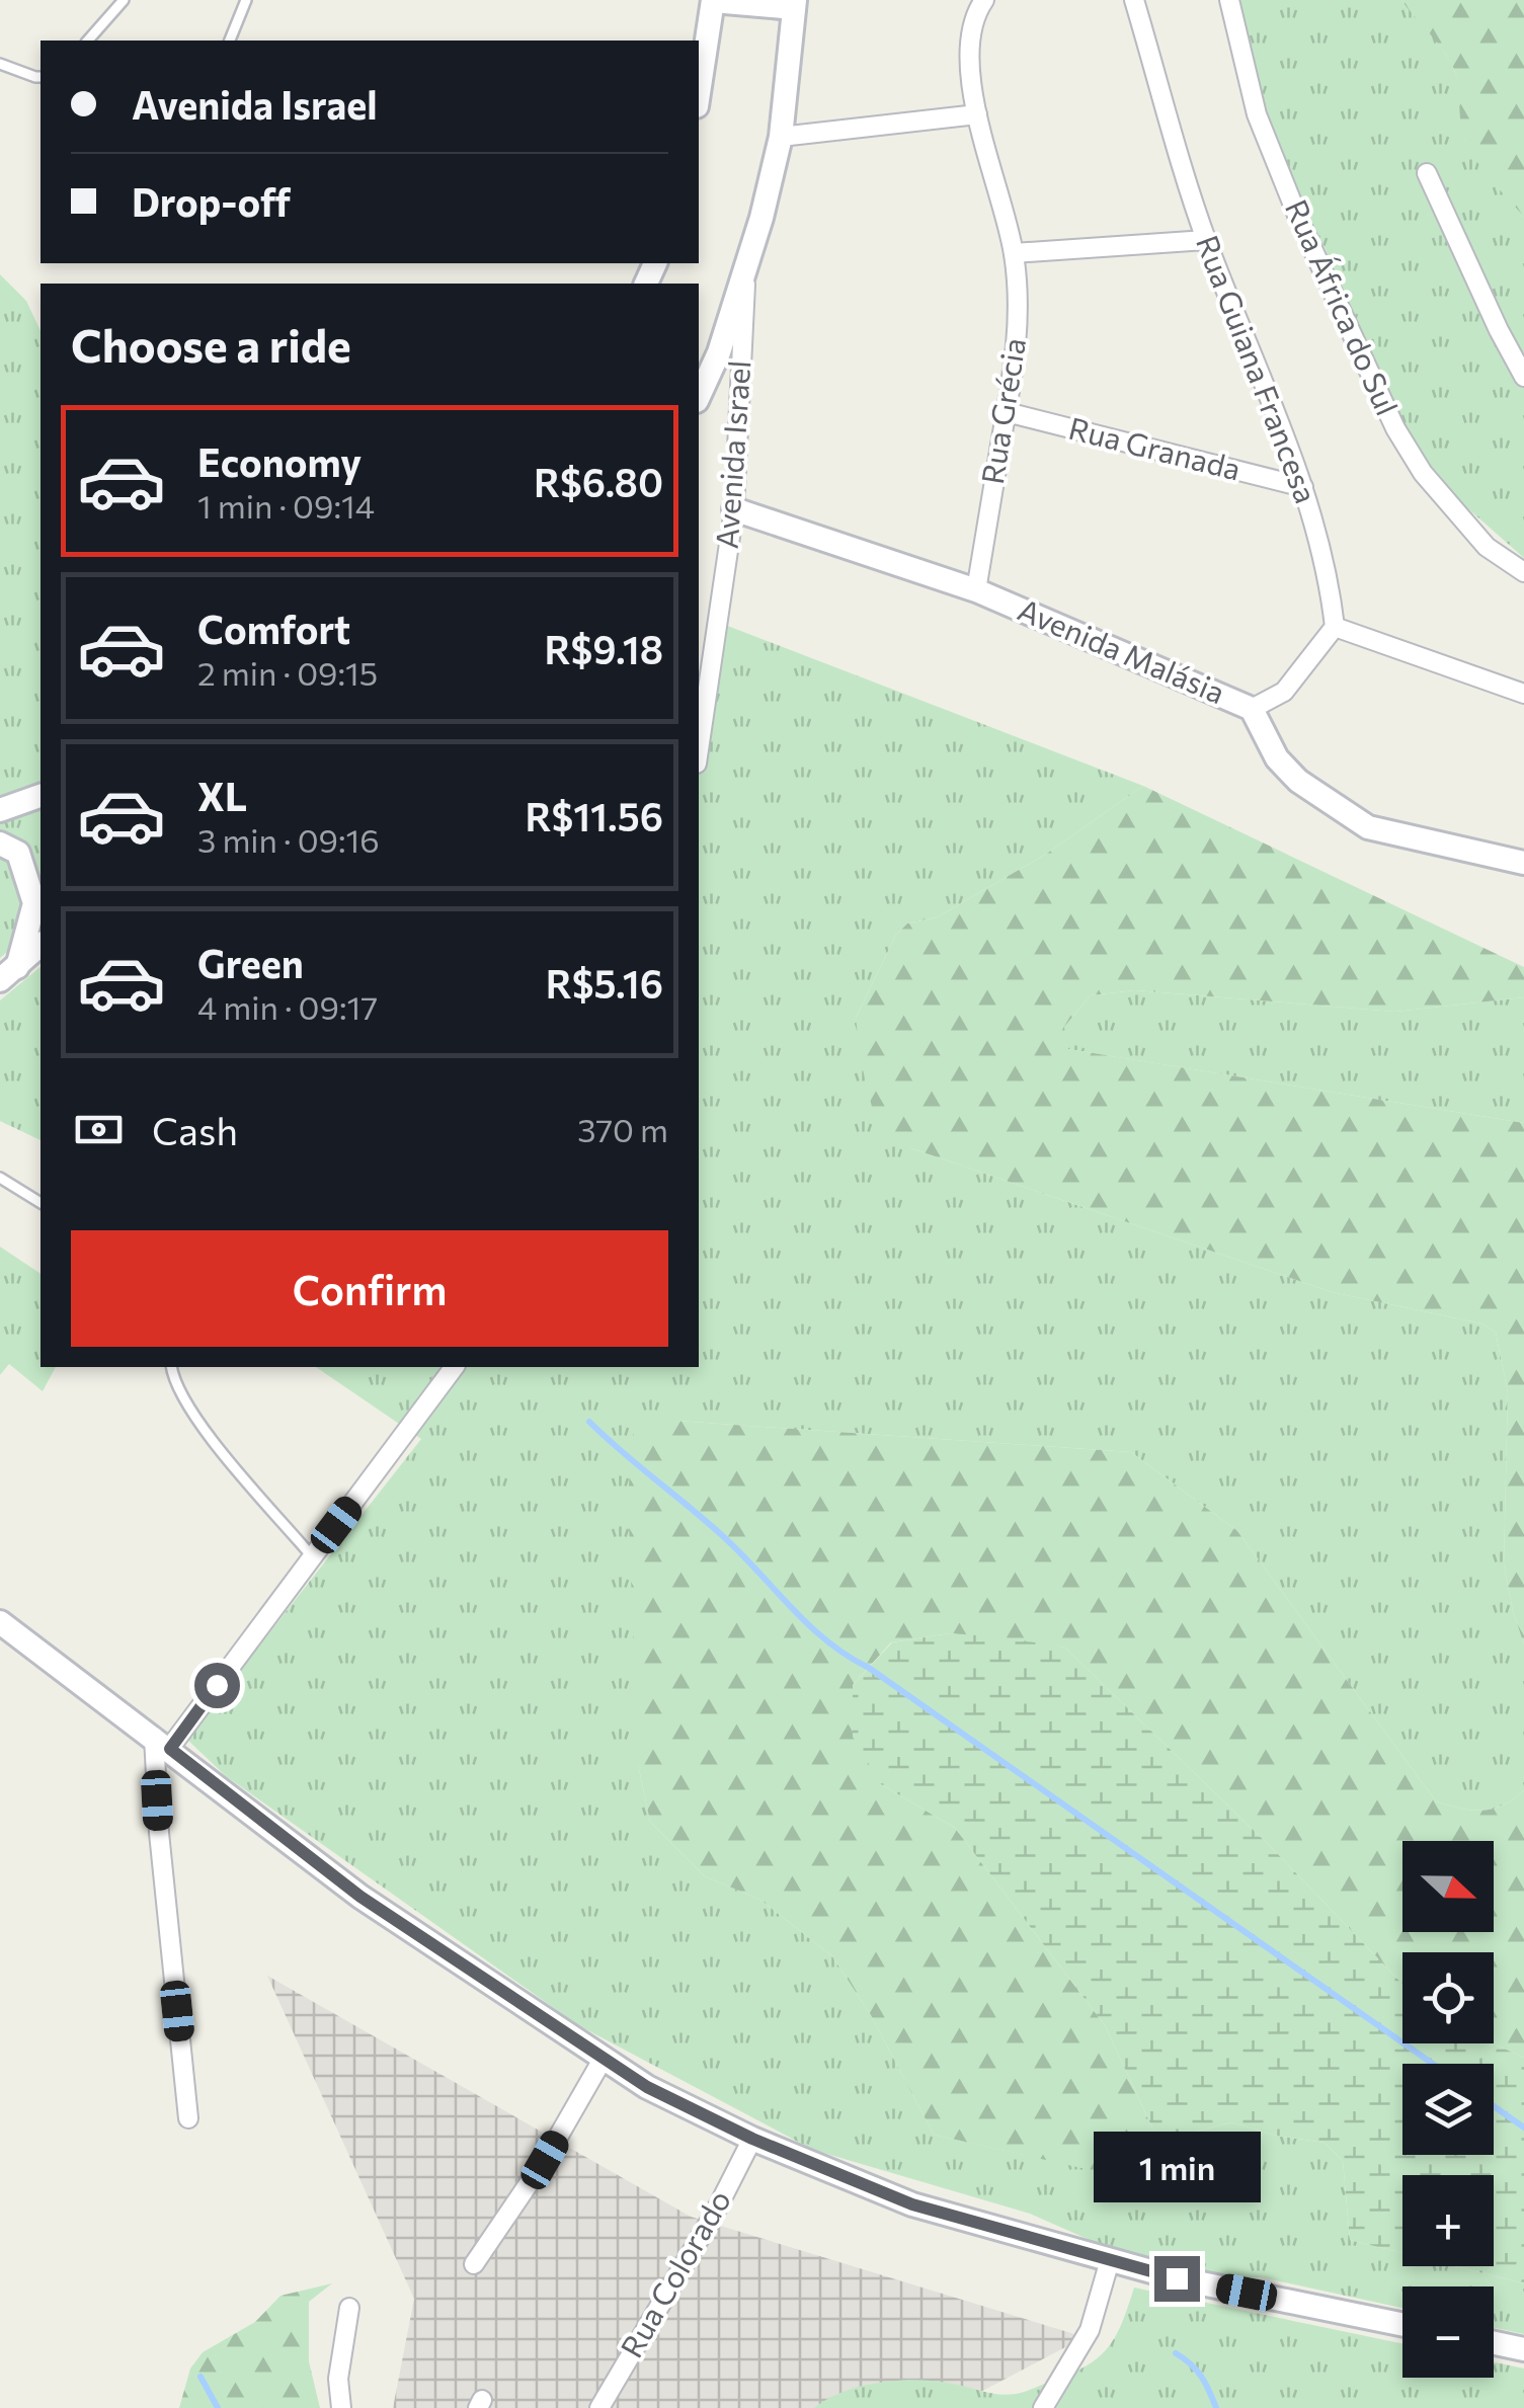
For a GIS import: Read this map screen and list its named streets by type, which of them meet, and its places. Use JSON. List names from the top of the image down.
{
  "streets": {
    "main road": ["Avenida Malásia"],
    "street": [
      "Rua África do Sul",
      "Rua Guiana Francesa",
      "Rua Grécia",
      "Rua Granada",
      "Avenida Israel",
      "Rua Colorado"
    ]
  },
  "crossings": [
    ["Rua Guiana Francesa", "Rua Granada"],
    ["Rua Grécia", "Rua Granada"],
    ["Rua Grécia", "Avenida Malásia"],
    ["Avenida Israel", "Avenida Malásia"]
  ],
  "north": "right",
  "page": {
    "banner": ["Avenida Israel", "Drop-off"],
    "heading": "Choose a ride",
    "list": [
      {
        "name": "Economy",
        "note": "1 min · 09:14",
        "value": "R$6.80"
      },
      {
        "name": "Comfort",
        "note": "2 min · 09:15",
        "value": "R$9.18"
      },
      {
        "name": "XL",
        "note": "3 min · 09:16",
        "value": "R$11.56"
      },
      {
        "name": "Green",
        "note": "4 min · 09:17",
        "value": "R$5.16"
      }
    ],
    "pay": ["Cash", "370 m"],
    "buttons": "Confirm",
    "map_buttons": ["+", "−"],
    "bubble": "1 min"
  }
}
